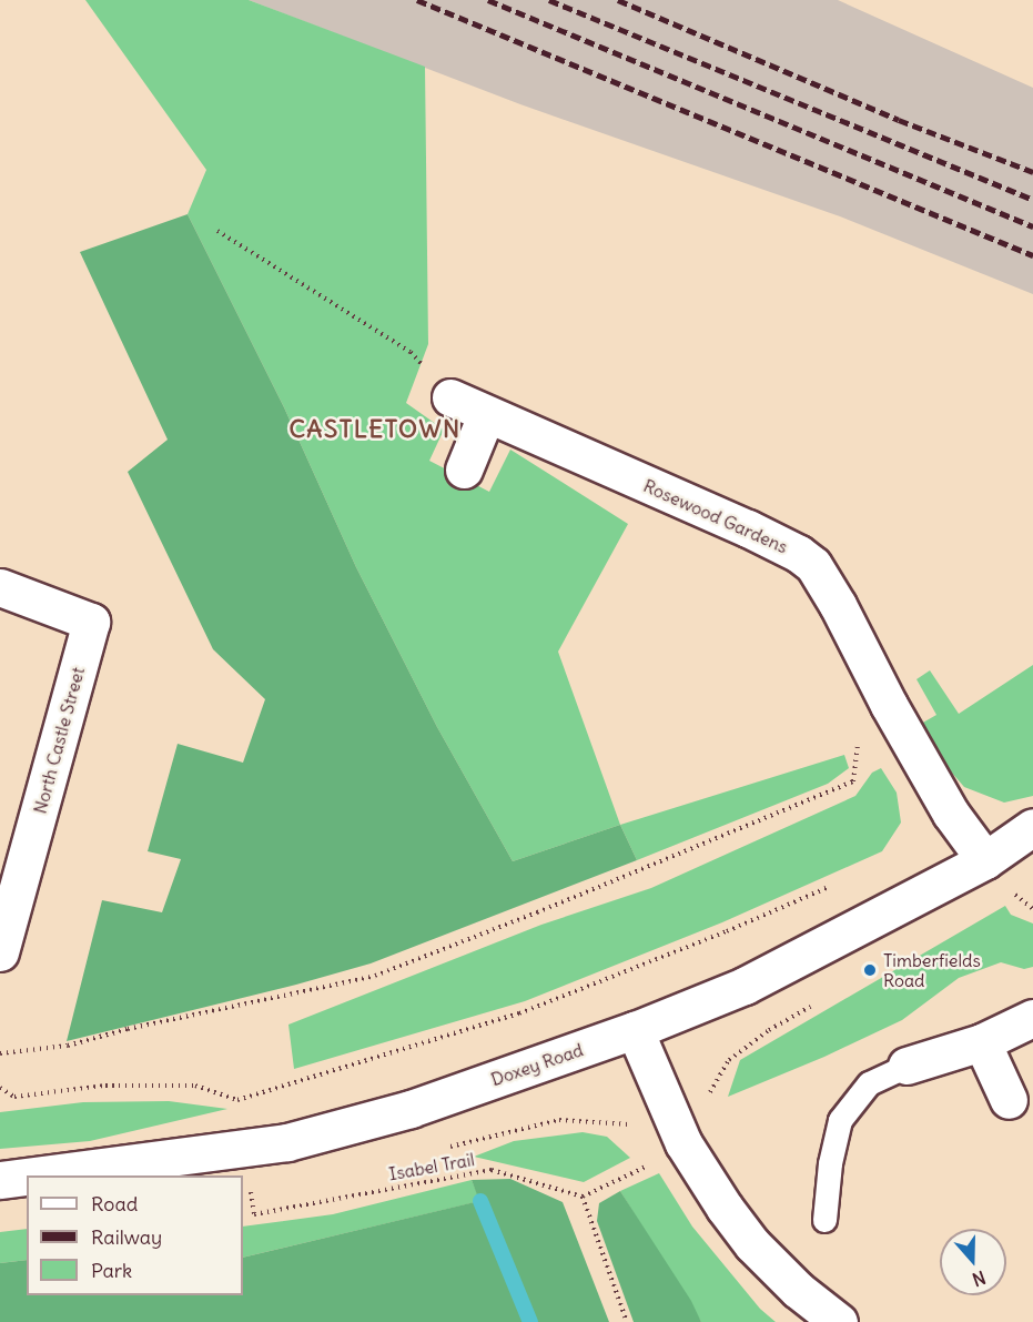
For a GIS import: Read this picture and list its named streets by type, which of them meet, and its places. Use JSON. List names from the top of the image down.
{
  "streets": {
    "street": ["Rosewood Gardens", "North Castle Street", "Doxey Road"],
    "path": ["Isabel Trail"]
  },
  "crossings": [
    ["Rosewood Gardens", "Doxey Road"]
  ],
  "districts": ["CASTLETOWN"],
  "places": ["Timberfields Road"],
  "legend": ["Road", "Railway", "Park"],
  "north": "bottom"
}
